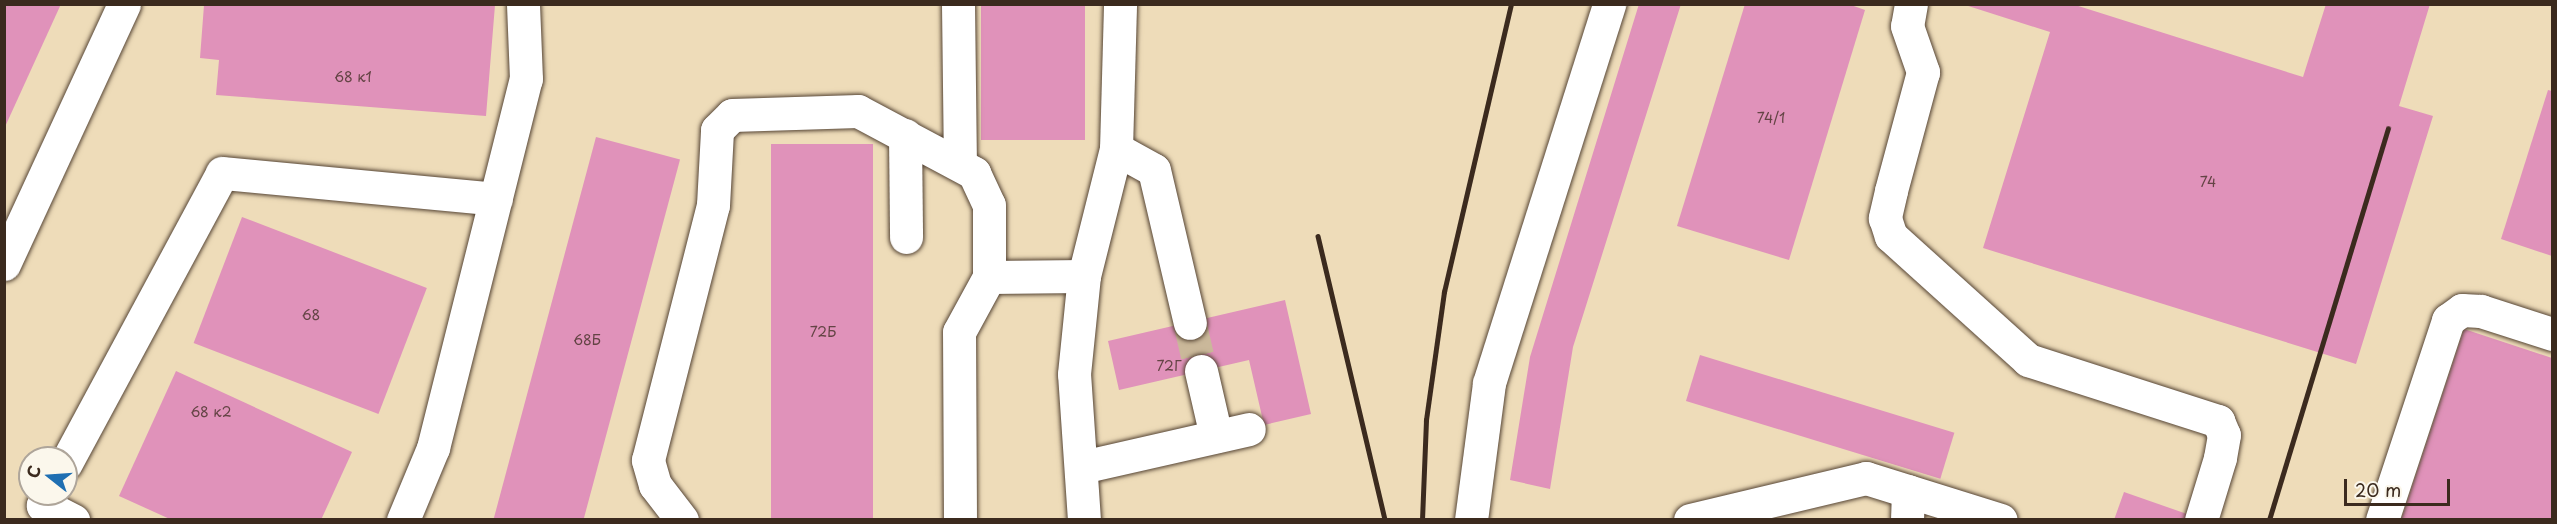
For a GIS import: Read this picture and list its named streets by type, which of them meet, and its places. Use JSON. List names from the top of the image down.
{
  "house_numbers": [
    "68 к1",
    "74/1",
    "74",
    "68",
    "72Б",
    "68Б",
    "72Г",
    "68 к2"
  ],
  "scale_bar": "20 m",
  "north": "left"
}
